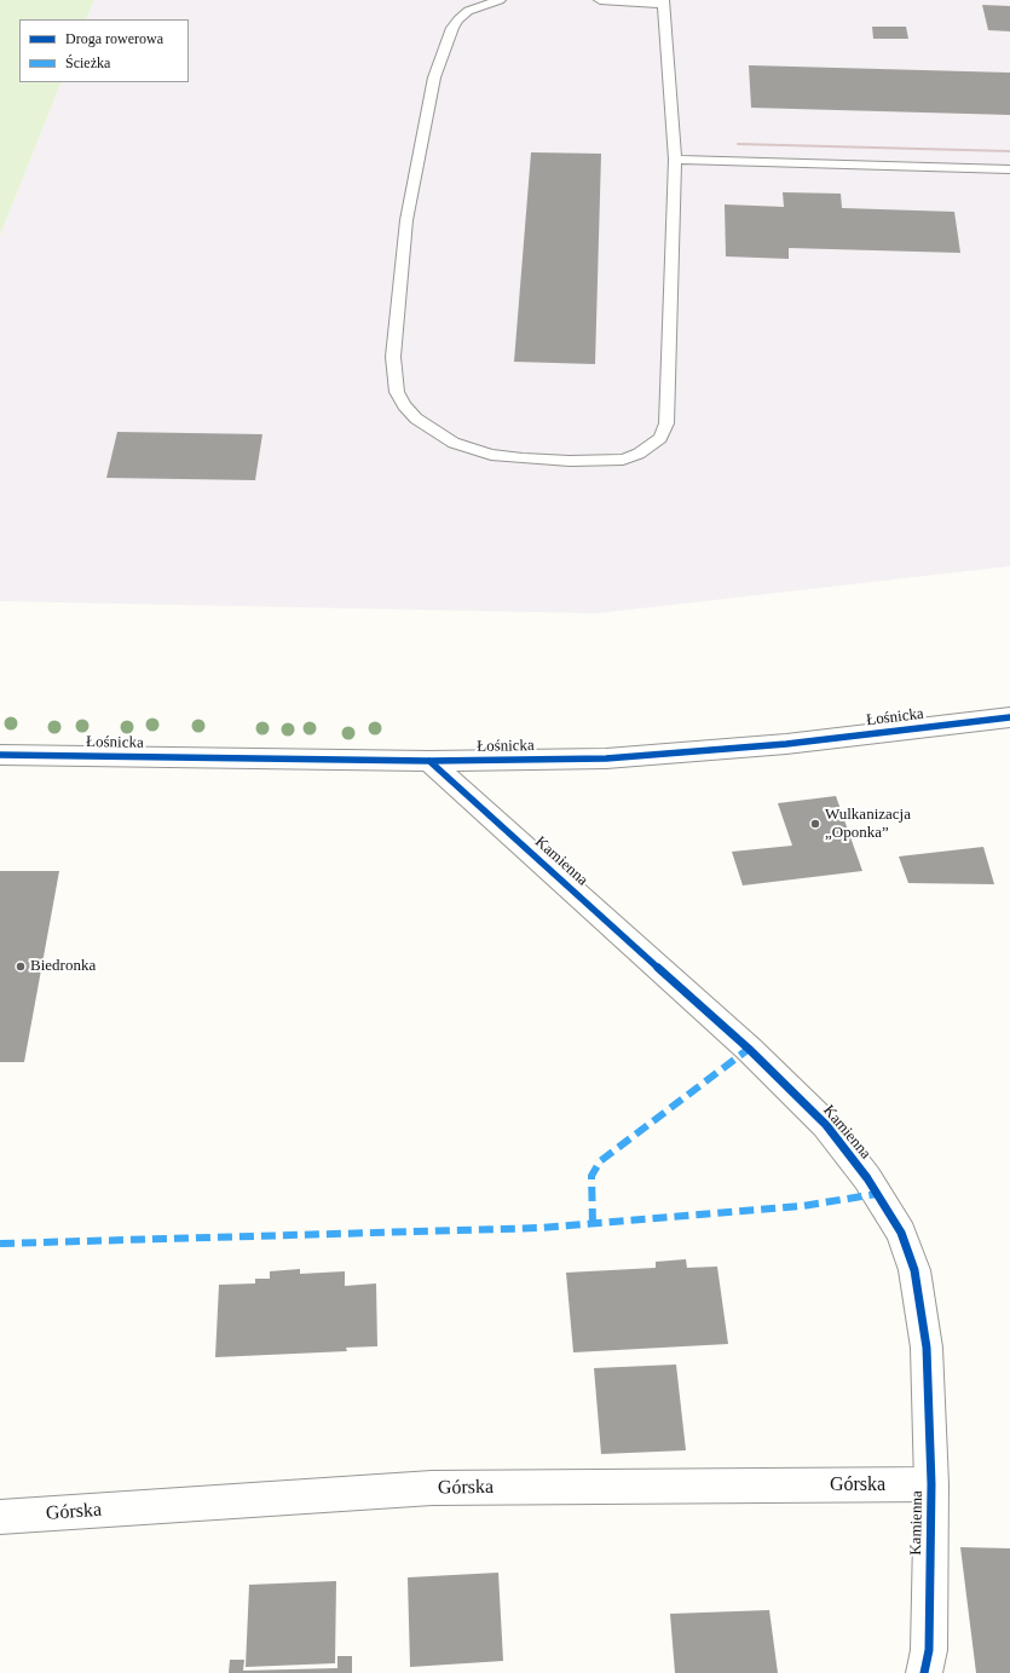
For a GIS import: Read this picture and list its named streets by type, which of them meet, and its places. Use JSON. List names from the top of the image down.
{
  "streets": {
    "street": ["Łośnicka", "Kamienna", "Górska"]
  },
  "crossings": [
    ["Łośnicka", "Kamienna"],
    ["Kamienna", "Górska"]
  ],
  "places": ["Wulkanizacja „Oponka”", "Biedronka"],
  "legend": ["Droga rowerowa", "Ścieżka"]
}
